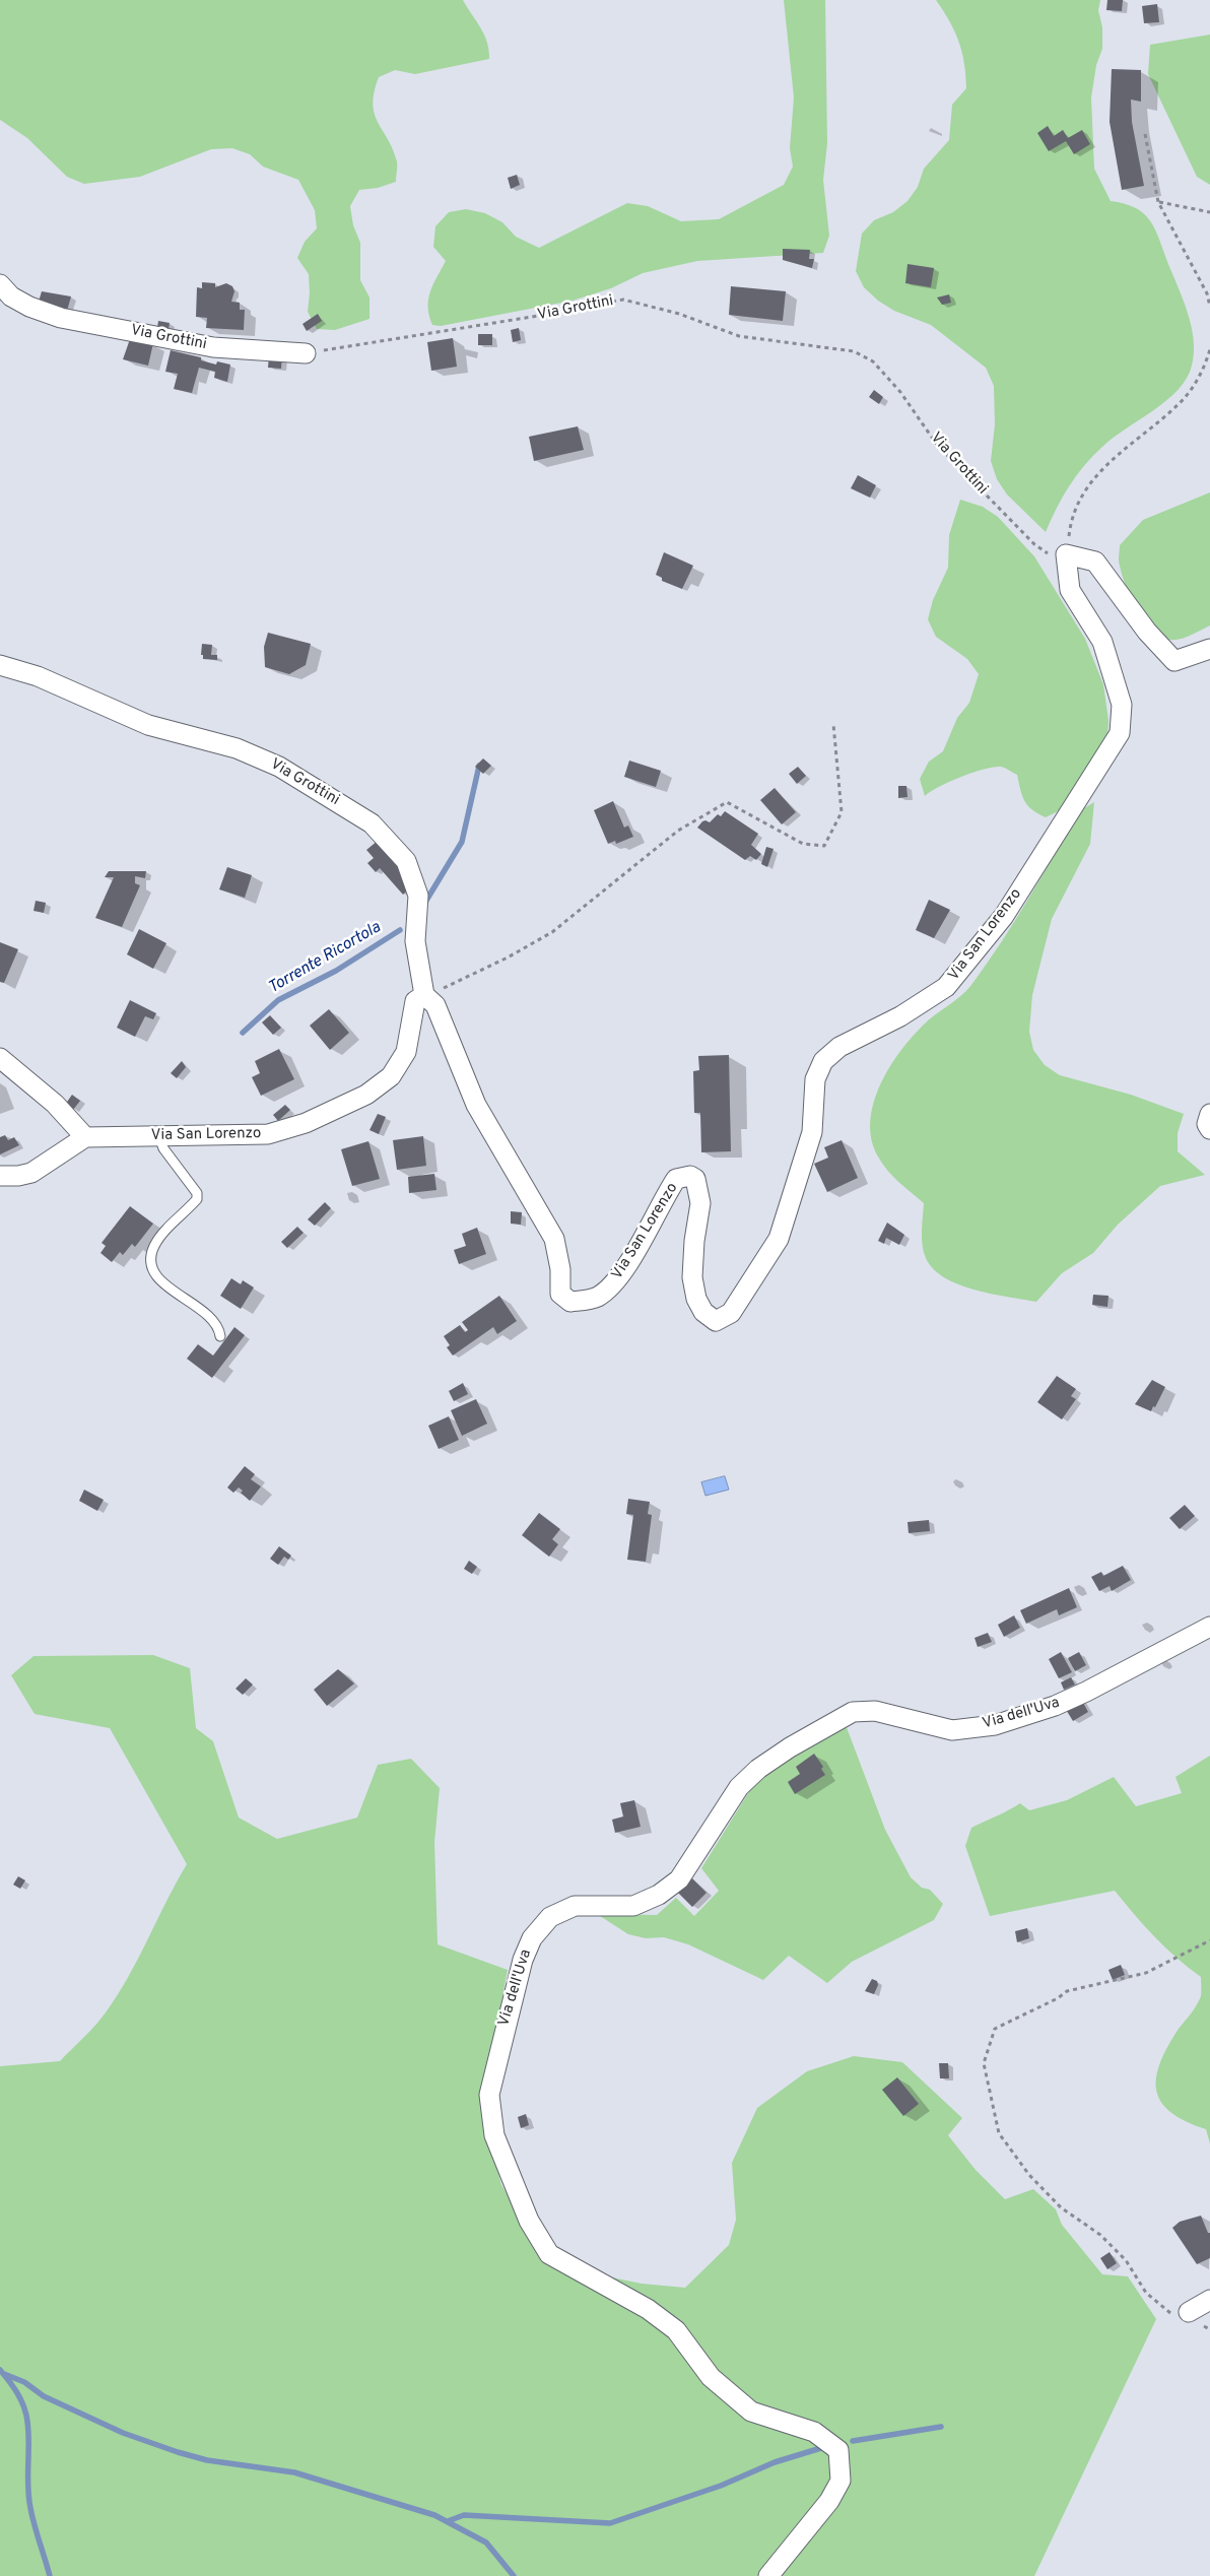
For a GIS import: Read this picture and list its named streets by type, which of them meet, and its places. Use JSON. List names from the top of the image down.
{
  "streets": {
    "street": ["Via Grottini", "Via San Lorenzo", "Via dell'Uva"]
  },
  "crossings": [
    ["Via Grottini", "Via San Lorenzo"]
  ],
  "water": ["Torrente Ricortola"]
}
